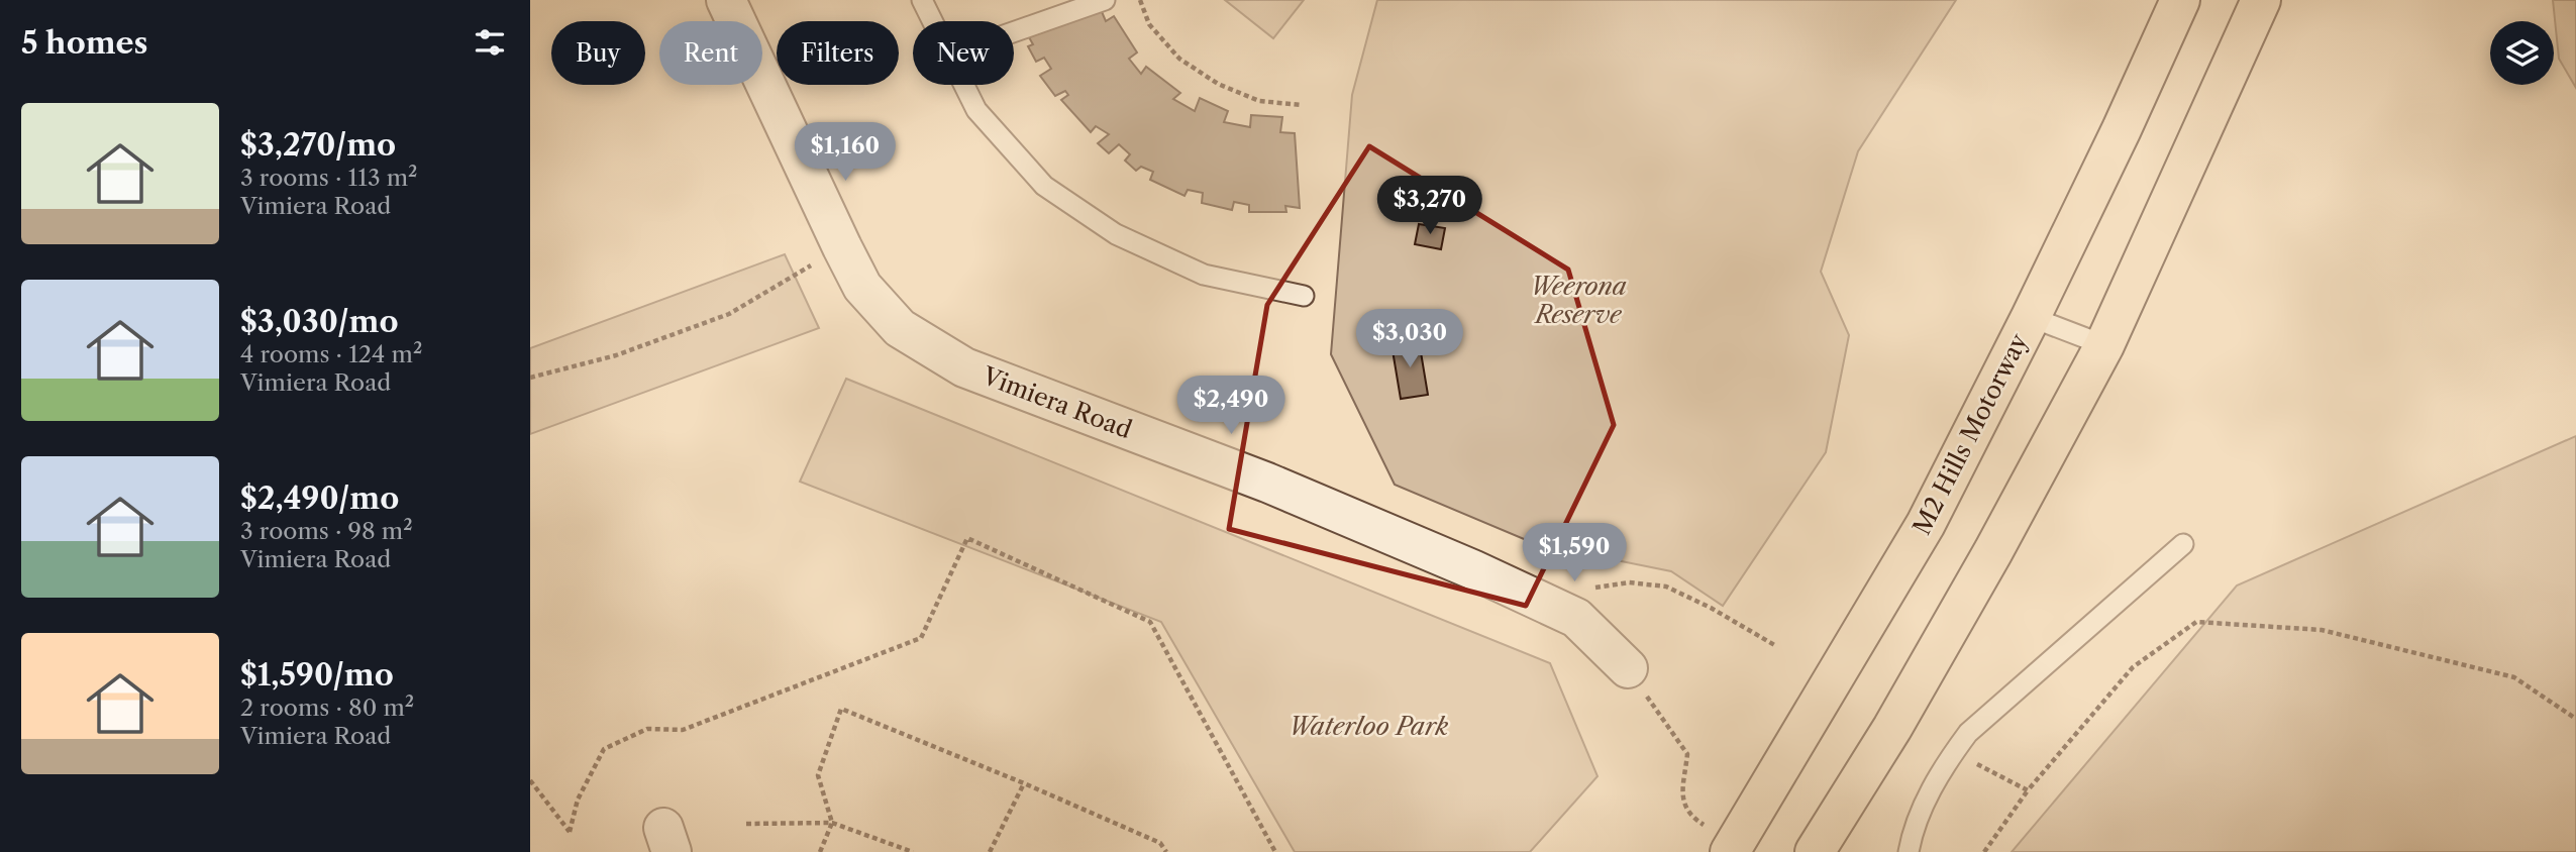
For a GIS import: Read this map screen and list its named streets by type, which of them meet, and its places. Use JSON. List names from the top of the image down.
{
  "streets": {
    "highway": ["M2 Hills Motorway"],
    "street": ["Vimiera Road"]
  },
  "parks": ["Weerona Reserve", "Waterloo Park"],
  "page": {
    "heading": "5 homes",
    "chip": [
      "Buy",
      "Rent",
      "Filters",
      "New"
    ],
    "list": [
      {
        "name": "$3,270/mo",
        "note": "3 rooms · 113 m² · Vimiera Road"
      },
      {
        "name": "$3,030/mo",
        "note": "4 rooms · 124 m² · Vimiera Road"
      },
      {
        "name": "$2,490/mo",
        "note": "3 rooms · 98 m² · Vimiera Road"
      },
      {
        "name": "$1,590/mo",
        "note": "2 rooms · 80 m² · Vimiera Road"
      }
    ],
    "price": [
      "$1,160",
      "$3,270",
      "$3,030",
      "$2,490",
      "$1,590"
    ]
  }
}
